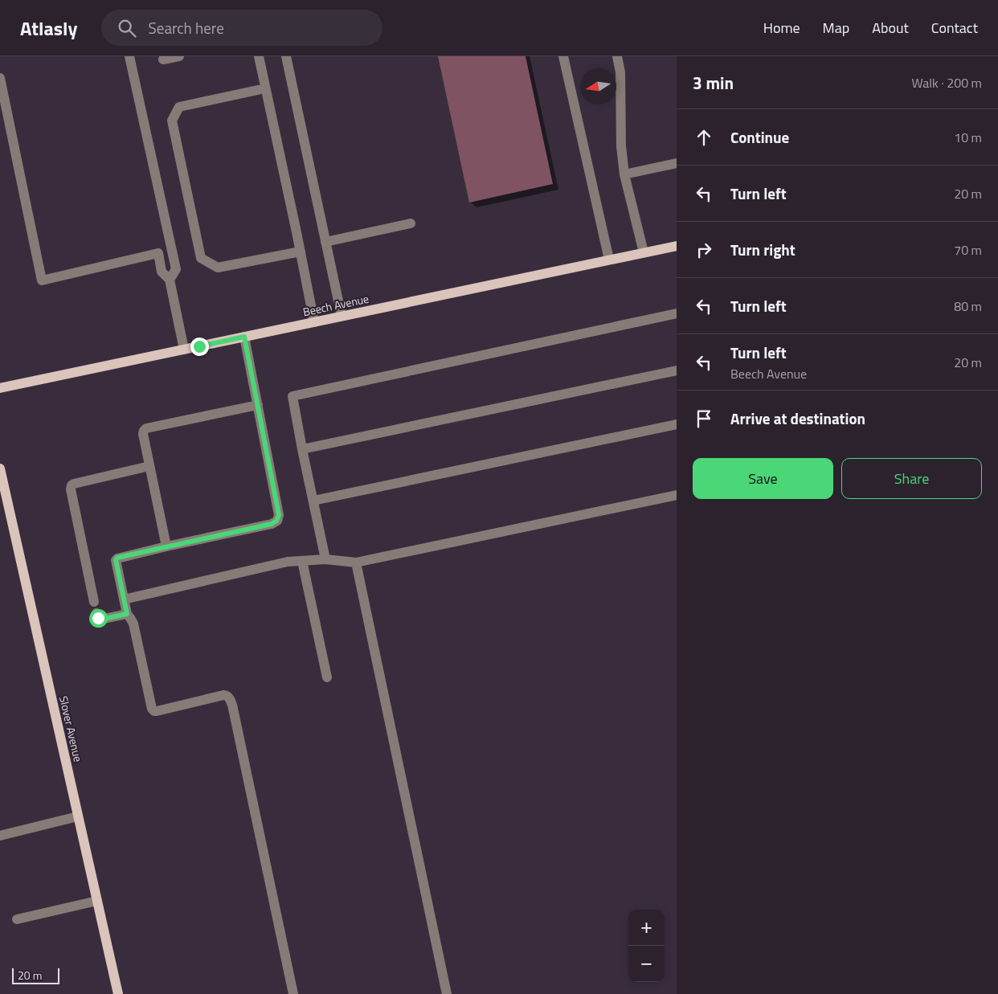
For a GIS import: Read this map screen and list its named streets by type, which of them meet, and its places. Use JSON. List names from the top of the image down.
{
  "streets": {
    "main road": ["Beech Avenue", "Slover Avenue"]
  },
  "scale_bar": "20 m",
  "north": "left",
  "page": {
    "header": "Atlasly",
    "search": "Search here",
    "nav": [
      "Home",
      "Map",
      "About",
      "Contact"
    ],
    "heading": ["3 min", "Walk · 200 m"],
    "list": [
      ["Continue", "10 m"],
      ["Turn left", "20 m"],
      ["Turn right", "70 m"],
      ["Turn left", "80 m"],
      ["Turn left", "Beech Avenue", "20 m"],
      "Arrive at destination"
    ],
    "buttons": ["Save", "Share"],
    "map_buttons": ["+", "−"],
    "scale": "20 m"
  }
}
